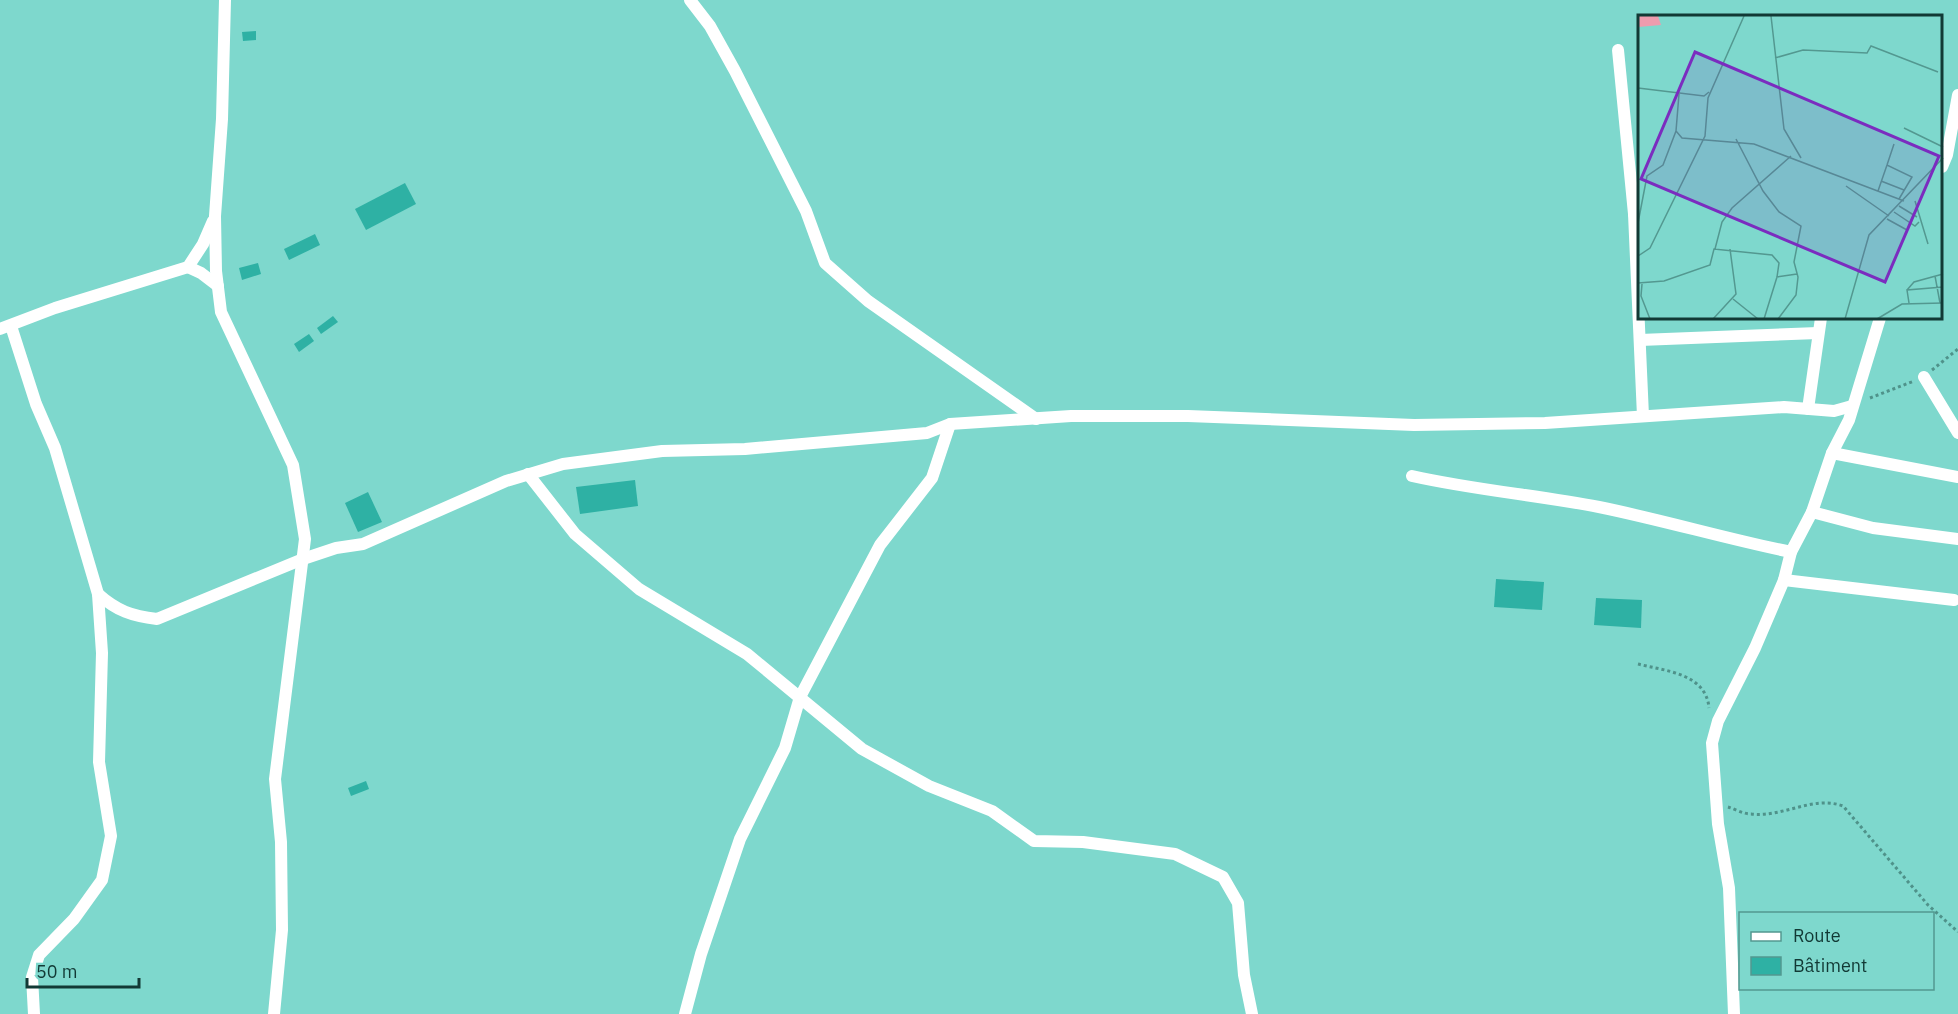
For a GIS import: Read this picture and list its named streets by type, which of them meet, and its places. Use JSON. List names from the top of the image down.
{
  "legend": ["Route", "Bâtiment"],
  "scale_bar": "50 m"
}
